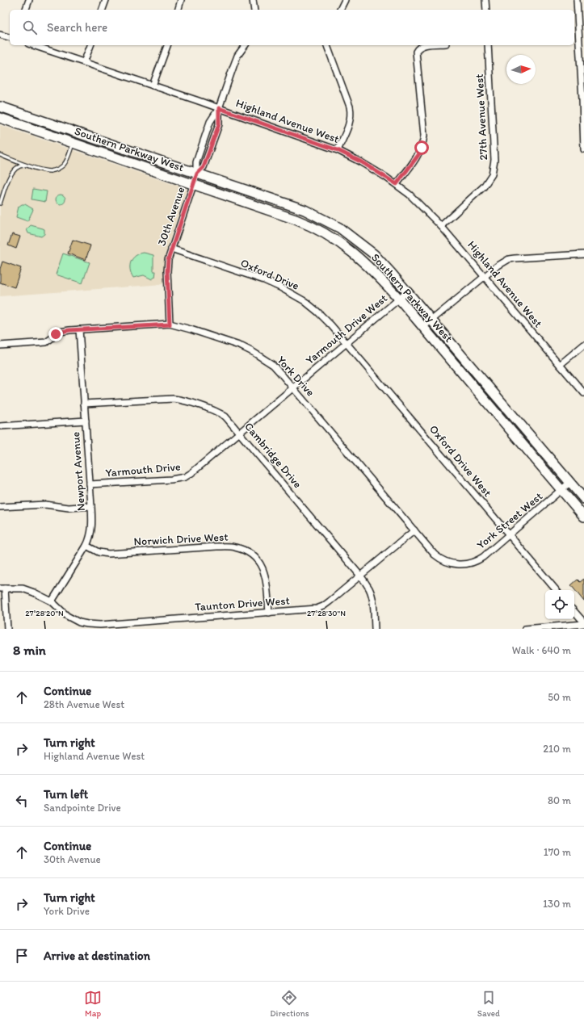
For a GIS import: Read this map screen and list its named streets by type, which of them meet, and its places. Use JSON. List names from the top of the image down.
{
  "streets": {
    "street": [
      "27th Avenue West",
      "Highland Avenue West",
      "Southern Parkway West",
      "30th Avenue",
      "Oxford Drive",
      "Yarmouth Drive West",
      "York Drive",
      "Cambridge Drive",
      "Oxford Drive West",
      "Yarmouth Drive",
      "Newport Avenue",
      "York Street West",
      "Norwich Drive West",
      "Taunton Drive West"
    ]
  },
  "crossings": [
    ["27th Avenue West", "Highland Avenue West"],
    ["Southern Parkway West", "30th Avenue"],
    ["Southern Parkway West", "Yarmouth Drive West"],
    ["Southern Parkway West", "York Street West"],
    ["30th Avenue", "Oxford Drive"],
    ["30th Avenue", "York Drive"],
    ["Oxford Drive", "Yarmouth Drive West"],
    ["Oxford Drive", "Oxford Drive West"],
    ["Yarmouth Drive West", "York Drive"],
    ["Yarmouth Drive West", "Cambridge Drive"],
    ["Yarmouth Drive West", "Oxford Drive West"],
    ["Yarmouth Drive West", "Yarmouth Drive"],
    ["York Drive", "Newport Avenue"],
    ["York Drive", "York Street West"],
    ["York Drive", "Taunton Drive West"],
    ["Cambridge Drive", "Yarmouth Drive"],
    ["Cambridge Drive", "Newport Avenue"],
    ["Cambridge Drive", "Taunton Drive West"],
    ["Oxford Drive West", "York Street West"],
    ["Yarmouth Drive", "Newport Avenue"],
    ["Newport Avenue", "Norwich Drive West"],
    ["Newport Avenue", "Taunton Drive West"],
    ["Norwich Drive West", "Taunton Drive West"]
  ],
  "north": "right",
  "page": {
    "search": "Search here",
    "heading": ["8 min", "Walk · 640 m"],
    "list": [
      ["Continue", "28th Avenue West", "50 m"],
      ["Turn right", "Highland Avenue West", "210 m"],
      ["Turn left", "Sandpointe Drive", "80 m"],
      ["Continue", "30th Avenue", "170 m"],
      ["Turn right", "York Drive", "130 m"],
      "Arrive at destination"
    ],
    "nav": ["Map", "Directions", "Saved"]
  },
  "coordinates": ["27°28'20\"N", "27°28'30\"N"]
}
